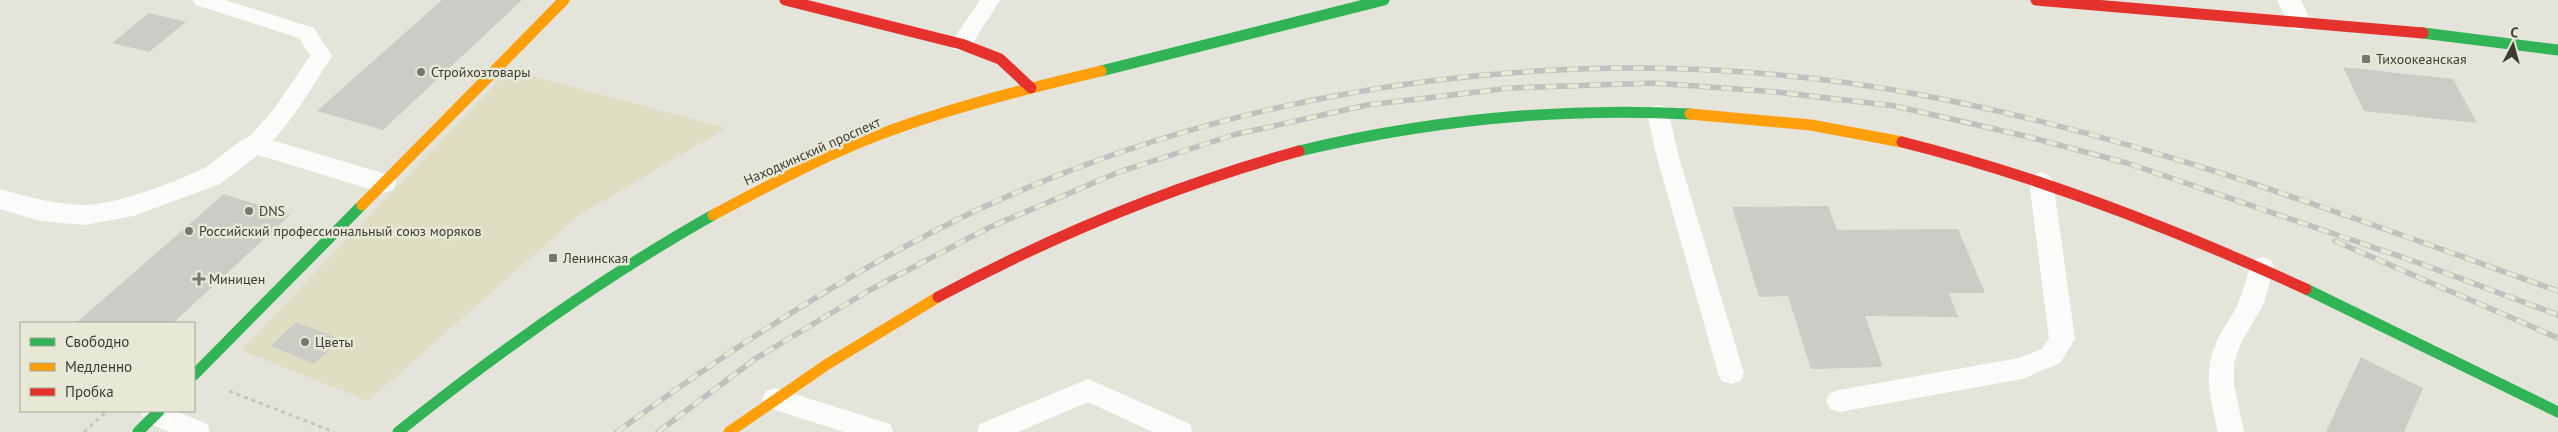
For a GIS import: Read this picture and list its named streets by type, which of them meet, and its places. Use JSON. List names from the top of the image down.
{
  "streets": {
    "street": ["Находкинский проспект"]
  },
  "places": {
    "transit": ["Тихоокеанская", "Ленинская"],
    "other": [
      "Стройхозтовары",
      "DNS",
      "Российский профессиональный союз моряков",
      "Цветы"
    ],
    "health": ["Миницен"]
  },
  "legend": ["Свободно", "Медленно", "Пробка"],
  "north": "top"
}
